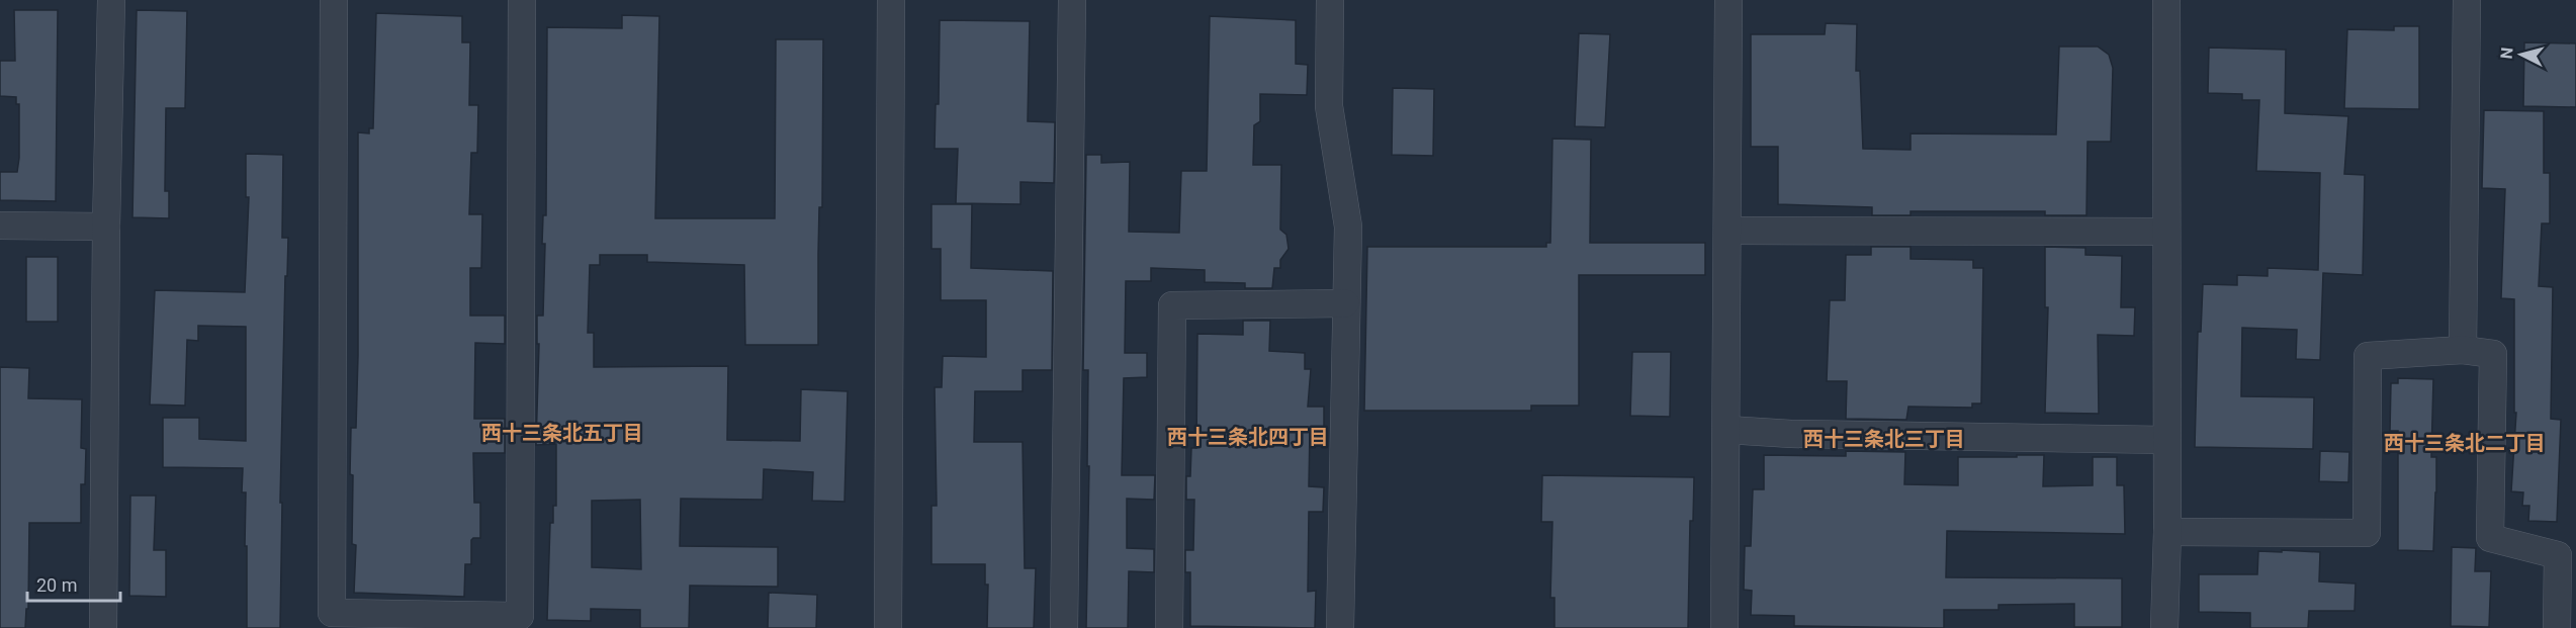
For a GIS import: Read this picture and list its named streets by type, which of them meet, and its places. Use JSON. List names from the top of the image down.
{
  "districts": [
    "西十三条北五丁目",
    "西十三条北四丁目",
    "西十三条北三丁目",
    "西十三条北二丁目"
  ],
  "scale_bar": "20 m",
  "north": "left"
}
